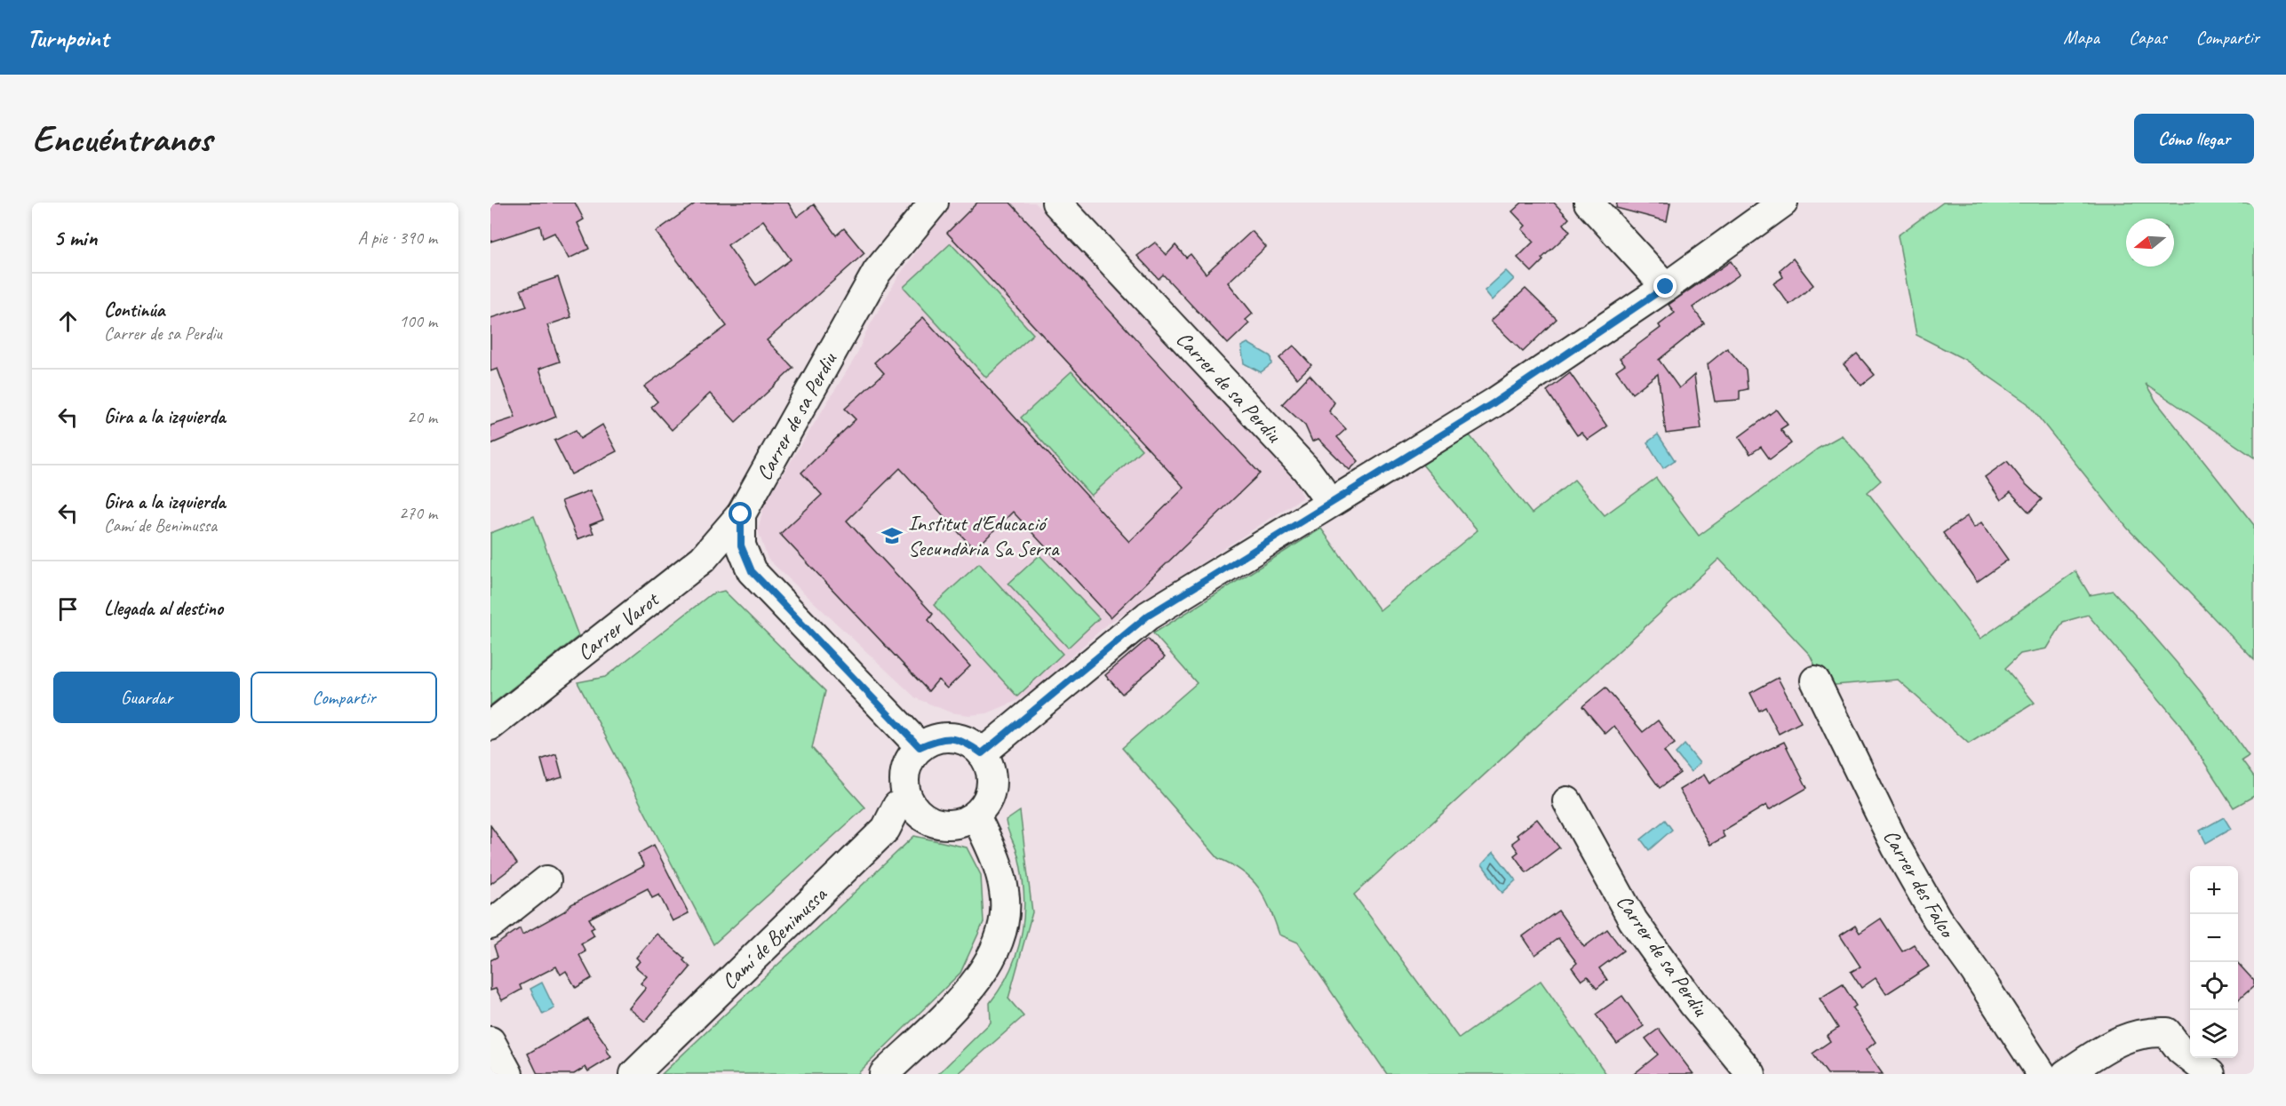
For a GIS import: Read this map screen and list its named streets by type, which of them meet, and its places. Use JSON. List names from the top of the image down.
{
  "streets": {
    "street": [
      "Carrer de sa Perdiu",
      "Carrer Varot",
      "Carrer des Falco",
      "Camí de Benimussa"
    ]
  },
  "crossings": [
    ["Carrer de sa Perdiu", "Carrer Varot"],
    ["Carrer de sa Perdiu", "Camí de Benimussa"]
  ],
  "places": {
    "school or university": ["Institut d'Educació Secundària Sa Serra"]
  },
  "north": "left",
  "page": {
    "header": "Turnpoint",
    "nav": ["Mapa", "Capas", "Compartir"],
    "buttons": [
      "Cómo llegar",
      ["Guardar", "Compartir"]
    ],
    "title": "Encuéntranos",
    "heading": ["5 min", "A pie · 390 m"],
    "list": [
      ["Continúa", "Carrer de sa Perdiu", "100 m"],
      ["Gira a la izquierda", "20 m"],
      ["Gira a la izquierda", "Camí de Benimussa", "270 m"],
      "Llegada al destino"
    ],
    "map_buttons": ["+", "−"]
  }
}
